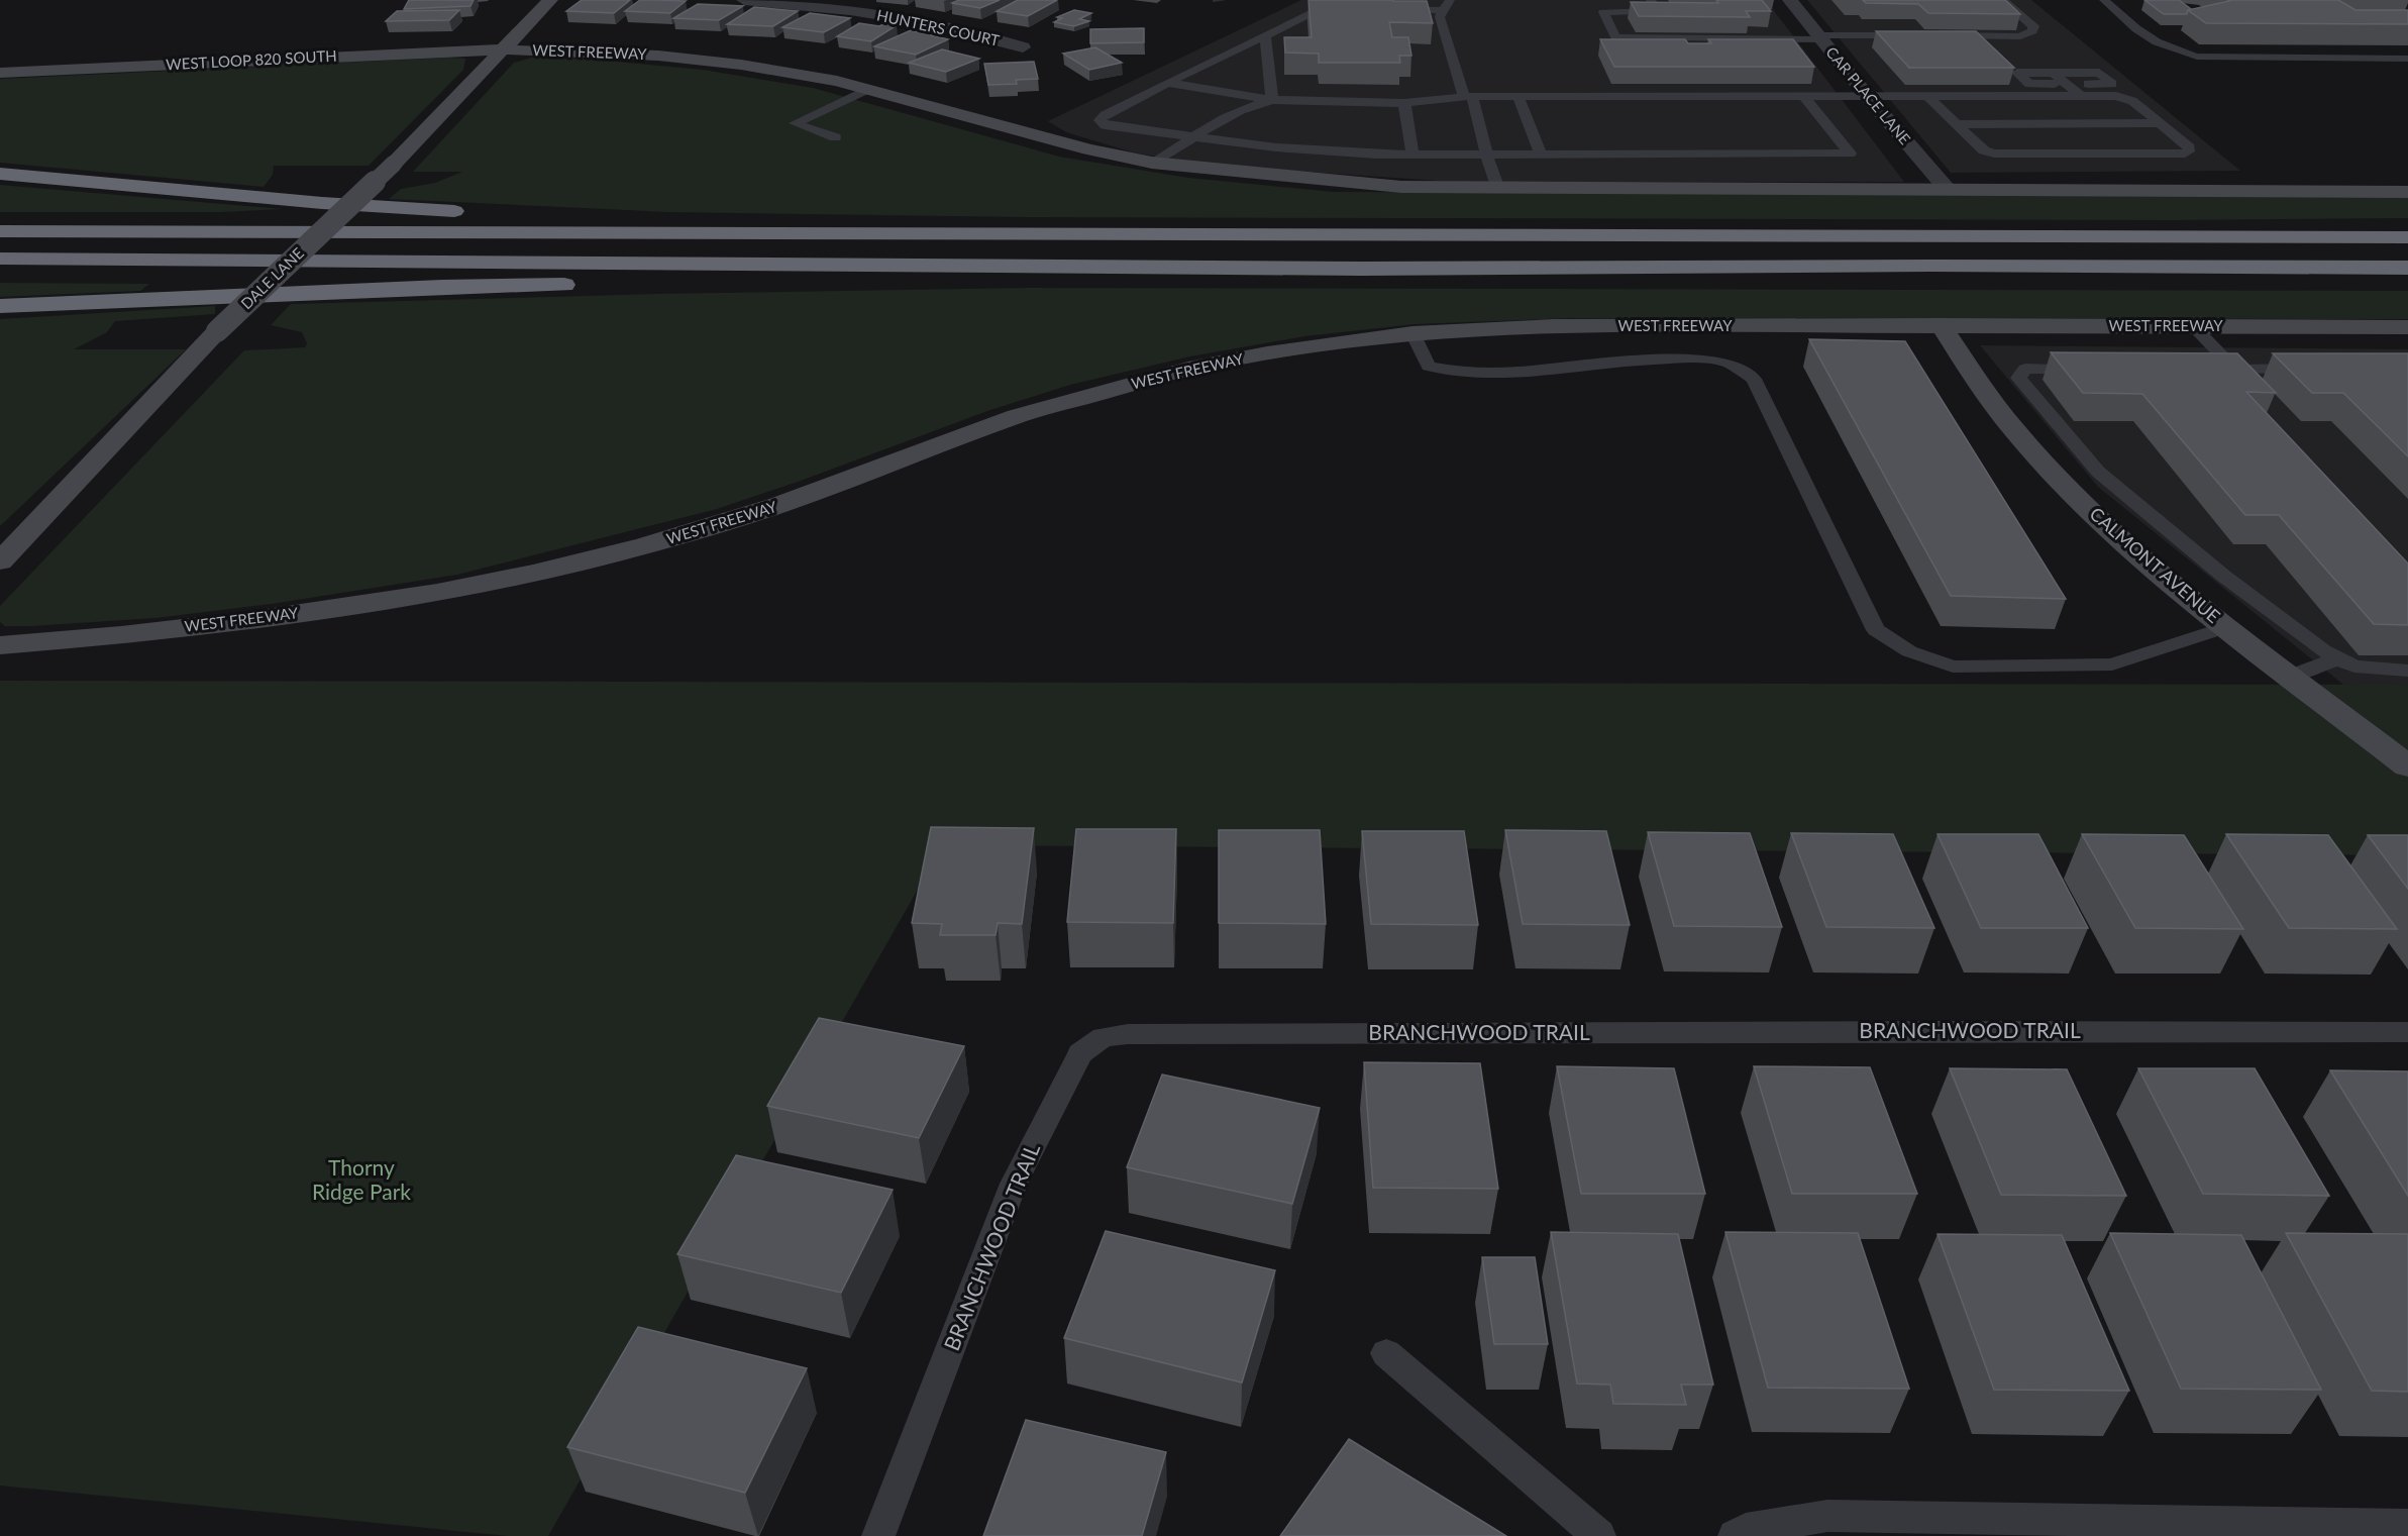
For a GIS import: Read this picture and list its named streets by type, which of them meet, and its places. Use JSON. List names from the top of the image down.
{
  "streets": {
    "main road": [
      "WEST FREEWAY",
      "WEST LOOP 820 SOUTH",
      "DALE LANE",
      "CALMONT AVENUE"
    ],
    "street": ["HUNTERS COURT", "CAR PLACE LANE"],
    "lane": ["BRANCHWOOD TRAIL"]
  },
  "crossings": [
    ["WEST FREEWAY", "WEST LOOP 820 SOUTH"],
    ["WEST FREEWAY", "CAR PLACE LANE"],
    ["WEST FREEWAY", "DALE LANE"],
    ["WEST FREEWAY", "CALMONT AVENUE"],
    ["WEST LOOP 820 SOUTH", "DALE LANE"]
  ],
  "parks": ["Thorny Ridge Park"]
}
